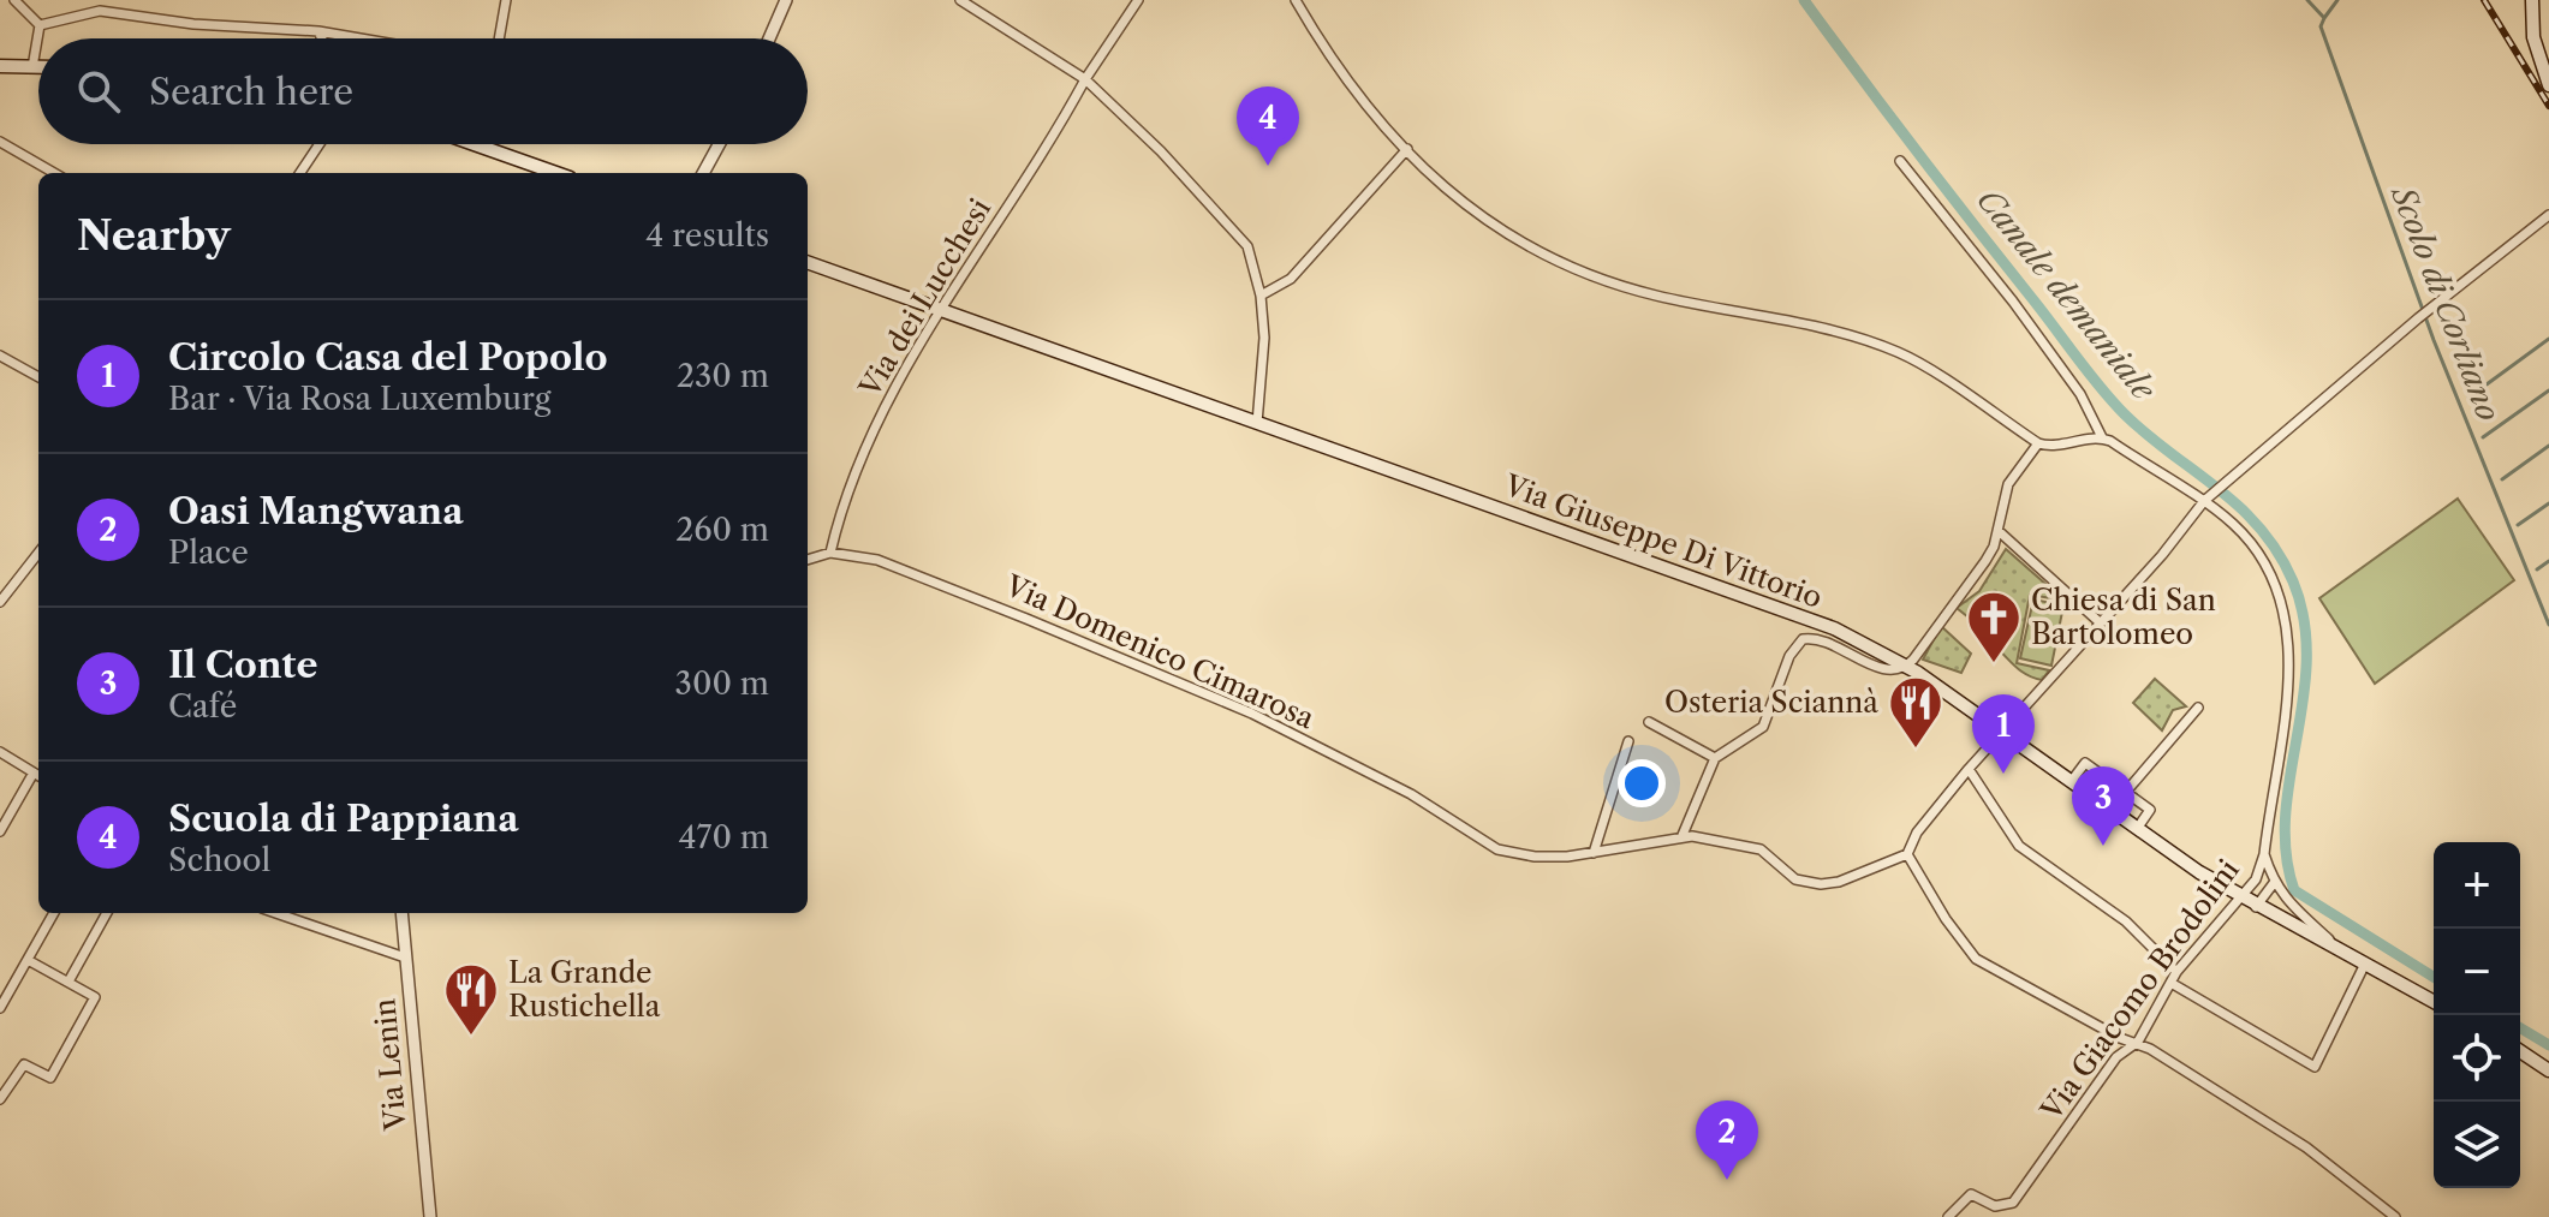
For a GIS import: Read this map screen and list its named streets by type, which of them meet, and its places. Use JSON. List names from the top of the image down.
{
  "streets": {
    "main road": ["Via Giuseppe Di Vittorio"],
    "street": [
      "Via dei Lucchesi",
      "Via Domenico Cimarosa",
      "Via Giacomo Brodolini",
      "Via Lenin"
    ]
  },
  "crossings": [
    ["Via dei Lucchesi", "Via Giuseppe Di Vittorio"],
    ["Via dei Lucchesi", "Via Domenico Cimarosa"],
    ["Via Giuseppe Di Vittorio", "Via Giacomo Brodolini"]
  ],
  "water": ["Canale demaniale", "Scolo di Corliano"],
  "places": {
    "church": ["Chiesa di San Bartolomeo"],
    "restaurant": ["Osteria Sciannà", "La Grande Rustichella"]
  },
  "page": {
    "search": "Search here",
    "pins": [
      "4",
      "1",
      "3",
      "2"
    ],
    "heading": ["Nearby", "4 results"],
    "list": [
      {
        "mark": "1",
        "name": "Circolo Casa del Popolo",
        "note": "Bar · Via Rosa Luxemburg",
        "value": "230 m"
      },
      {
        "mark": "2",
        "name": "Oasi Mangwana",
        "note": "Place",
        "value": "260 m"
      },
      {
        "mark": "3",
        "name": "Il Conte",
        "note": "Café",
        "value": "300 m"
      },
      {
        "mark": "4",
        "name": "Scuola di Pappiana",
        "note": "School",
        "value": "470 m"
      }
    ],
    "map_buttons": ["+", "−"]
  }
}
